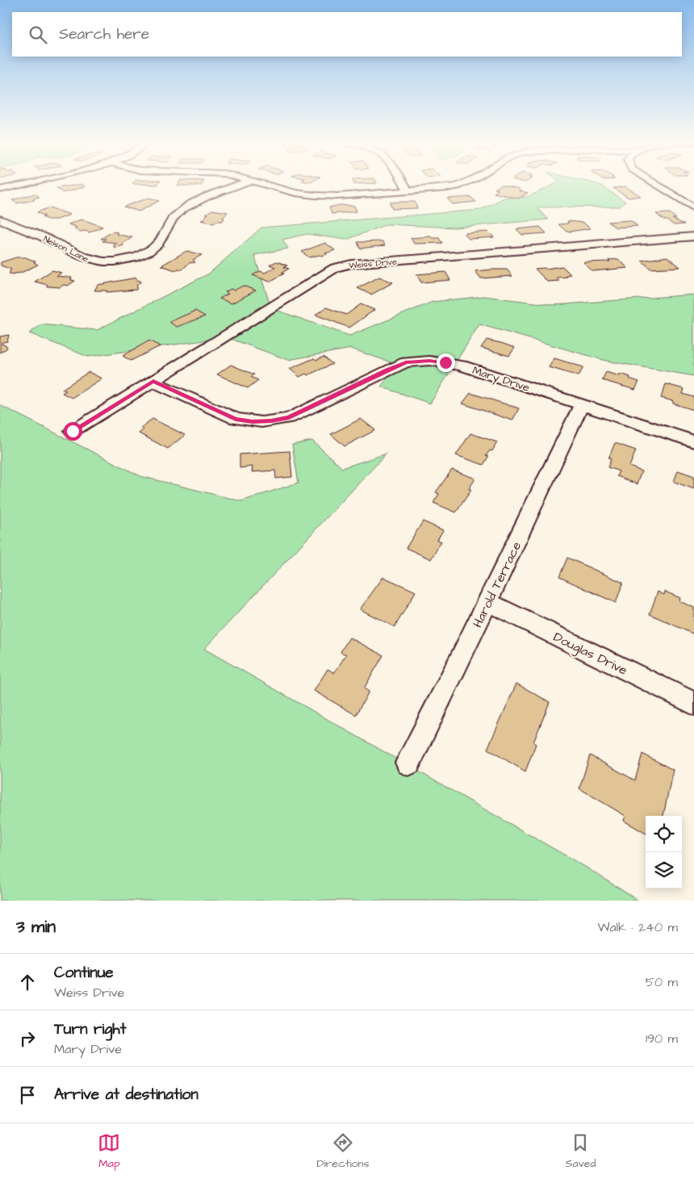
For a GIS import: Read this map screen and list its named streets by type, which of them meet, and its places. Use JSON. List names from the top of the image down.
{
  "streets": {
    "street": [
      "Nelson Lane",
      "Weiss Drive",
      "Mary Drive",
      "Harold Terrace",
      "Douglas Drive"
    ]
  },
  "crossings": [
    ["Weiss Drive", "Mary Drive"],
    ["Mary Drive", "Harold Terrace"],
    ["Harold Terrace", "Douglas Drive"]
  ],
  "page": {
    "search": "Search here",
    "heading": ["3 min", "Walk · 240 m"],
    "list": [
      ["Continue", "Weiss Drive", "50 m"],
      ["Turn right", "Mary Drive", "190 m"],
      "Arrive at destination"
    ],
    "nav": ["Map", "Directions", "Saved"]
  }
}
